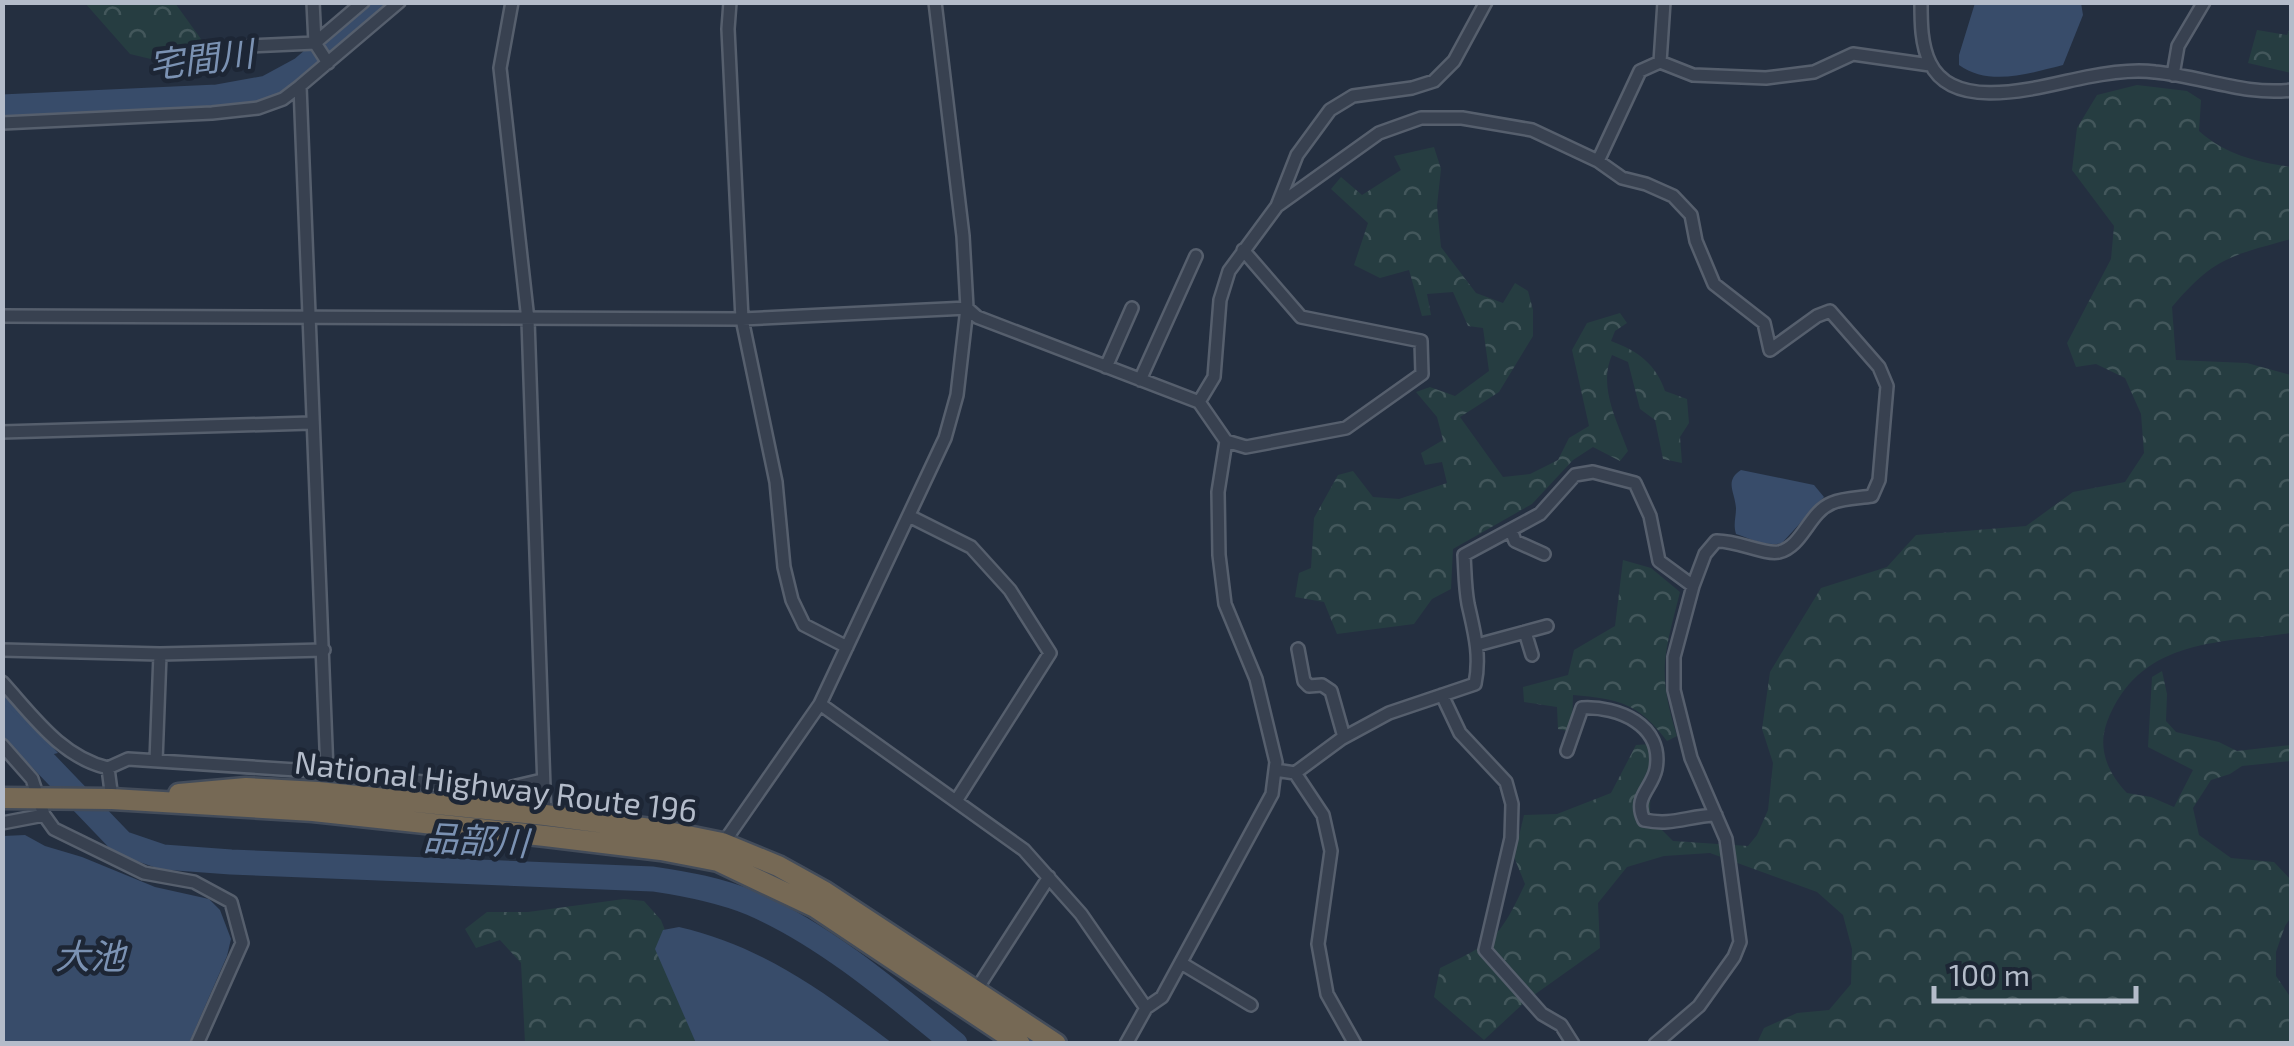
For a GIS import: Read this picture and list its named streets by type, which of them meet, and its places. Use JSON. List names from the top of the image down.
{
  "streets": {
    "highway": ["National Highway Route 196"]
  },
  "water": ["宅間川", "品部川", "大池"],
  "scale_bar": "100 m"
}
